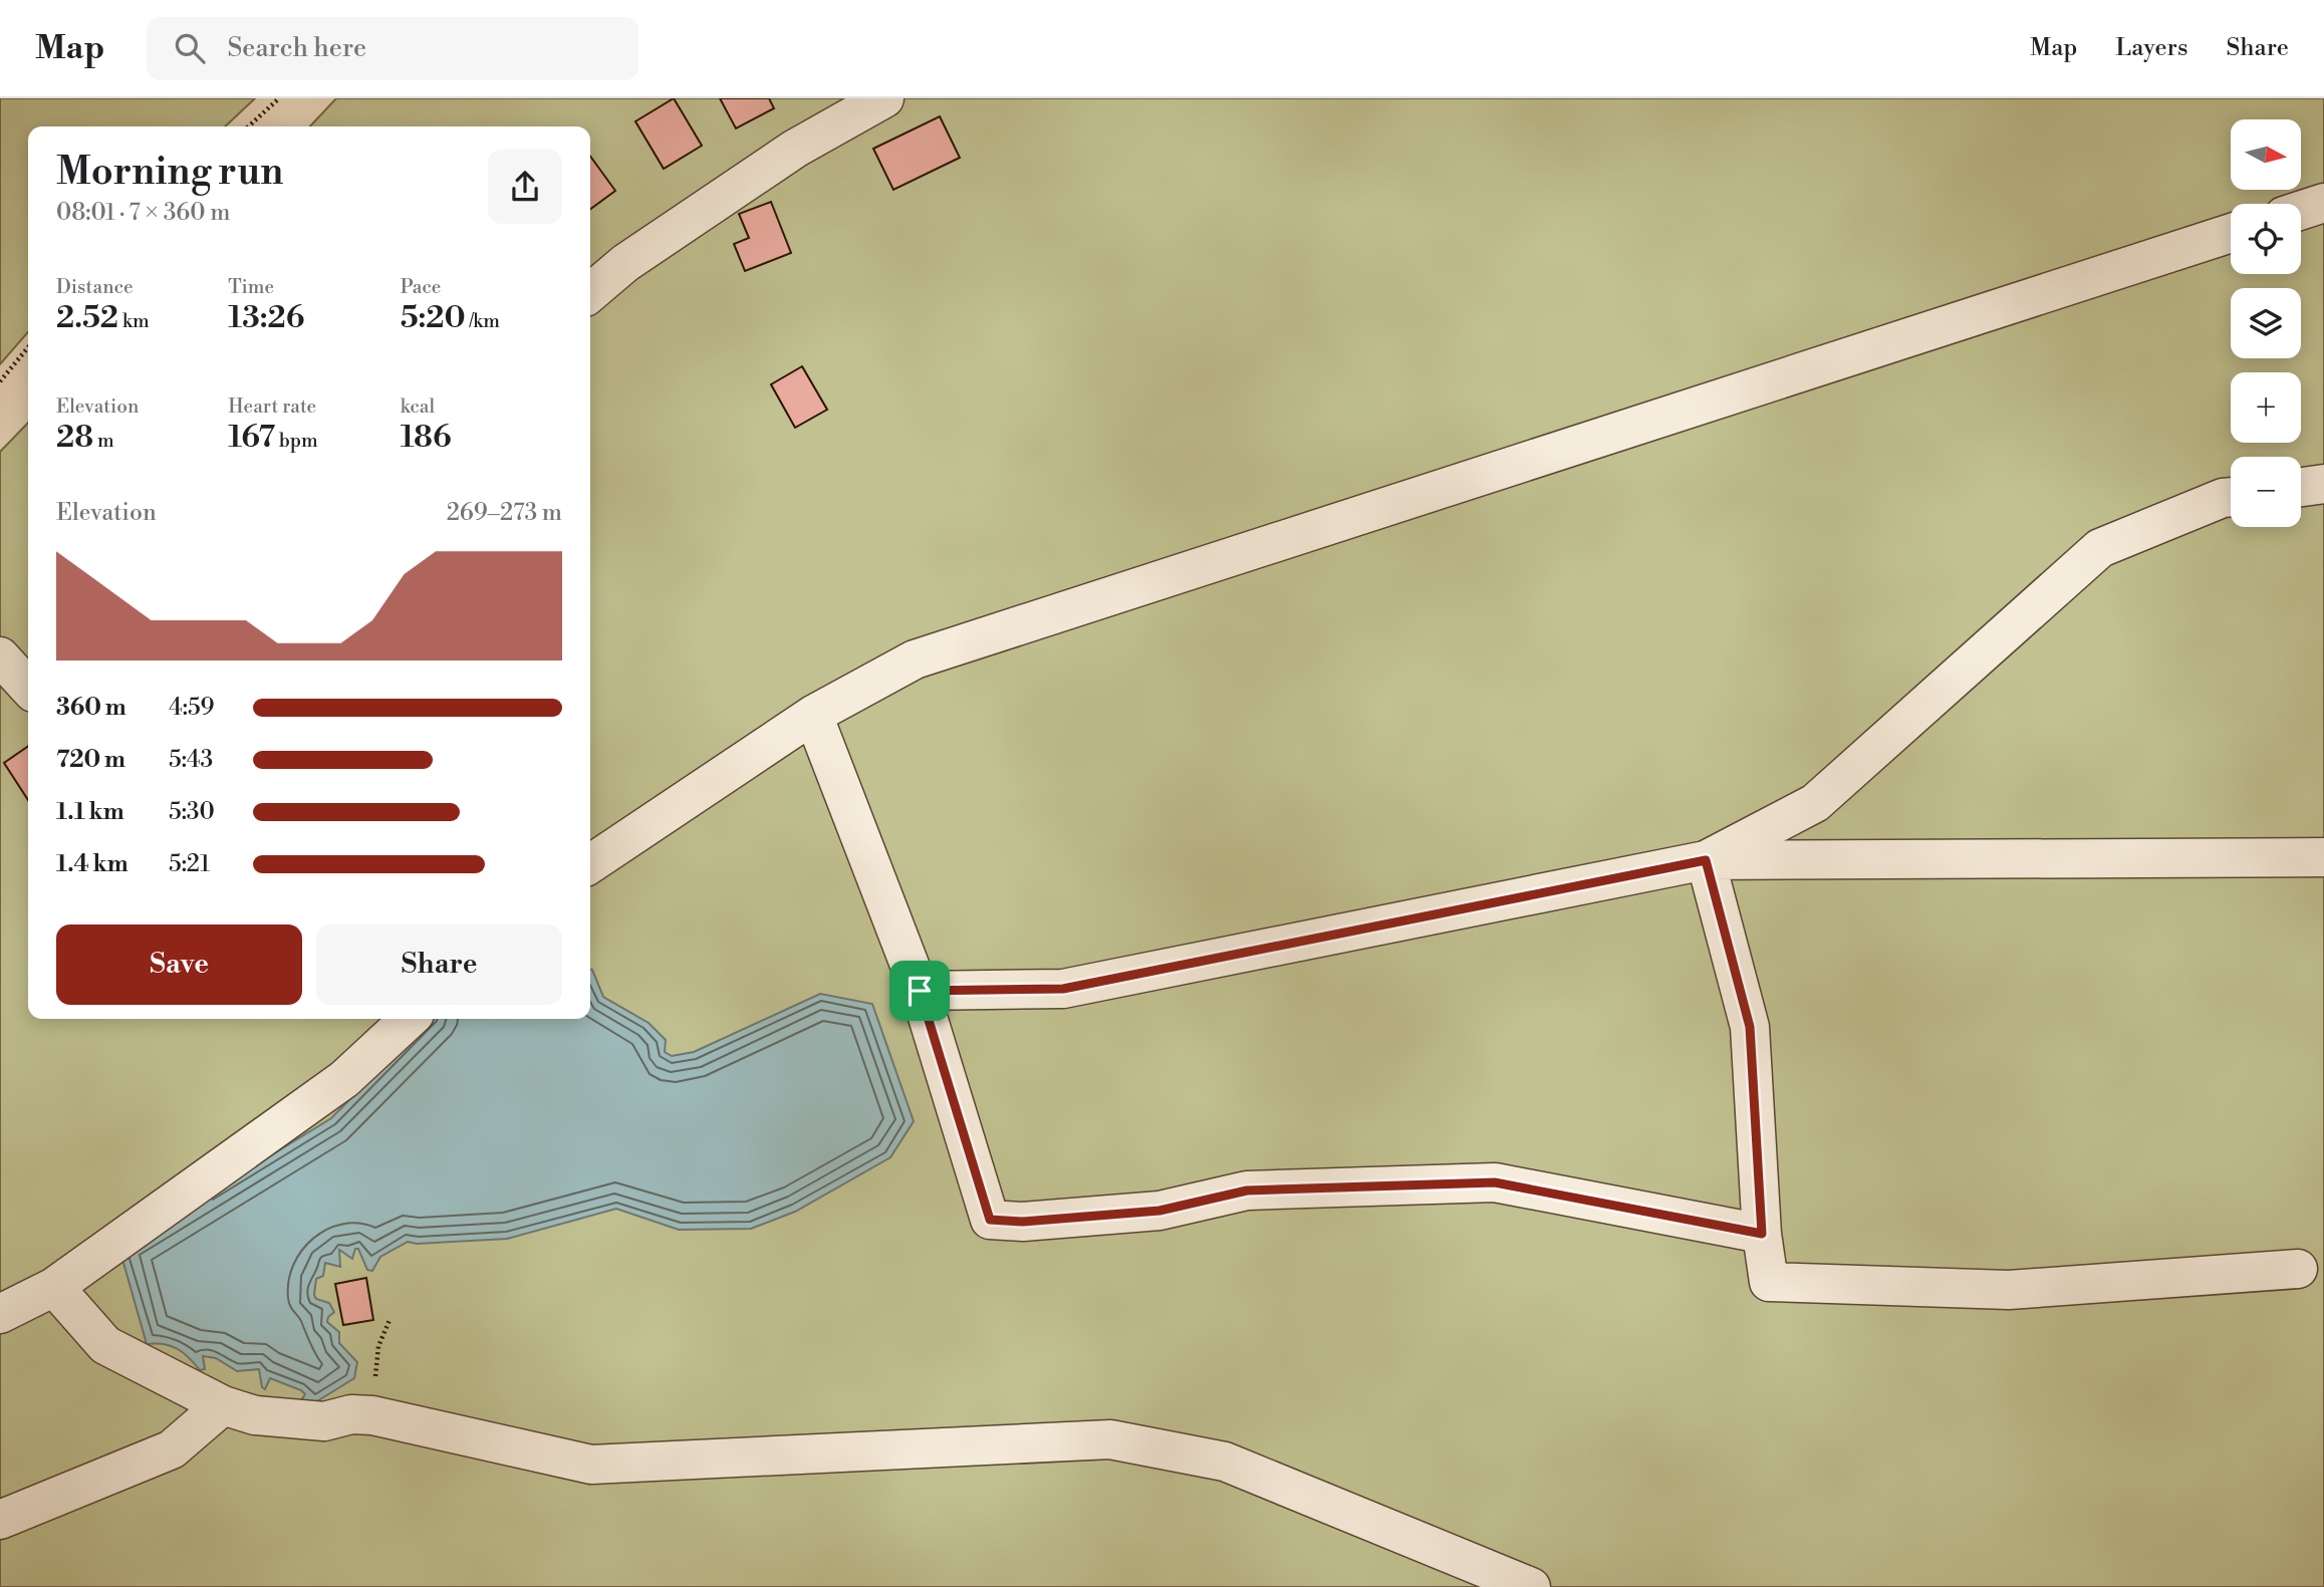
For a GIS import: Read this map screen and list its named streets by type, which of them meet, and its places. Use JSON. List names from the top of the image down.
{
  "north": "right",
  "page": {
    "header": "Map",
    "search": "Search here",
    "nav": ["Map", "Layers", "Share"],
    "map_buttons": ["+", "−"],
    "heading": ["Morning run", "08:01 · 7 × 360 m"],
    "stats": [
      ["Distance", "2.52 km"],
      ["Time", "13:26"],
      ["Pace", "5:20 /km"],
      ["Elevation", "28 m"],
      ["Heart rate", "167 bpm"],
      ["kcal", "186"]
    ],
    "chart": ["Elevation", "269–273 m"],
    "list": [
      {
        "name": "360 m",
        "note": "4:59"
      },
      {
        "name": "720 m",
        "note": "5:43"
      },
      {
        "name": "1.1 km",
        "note": "5:30"
      },
      {
        "name": "1.4 km",
        "note": "5:21"
      }
    ],
    "buttons": ["Save", "Share"]
  }
}
